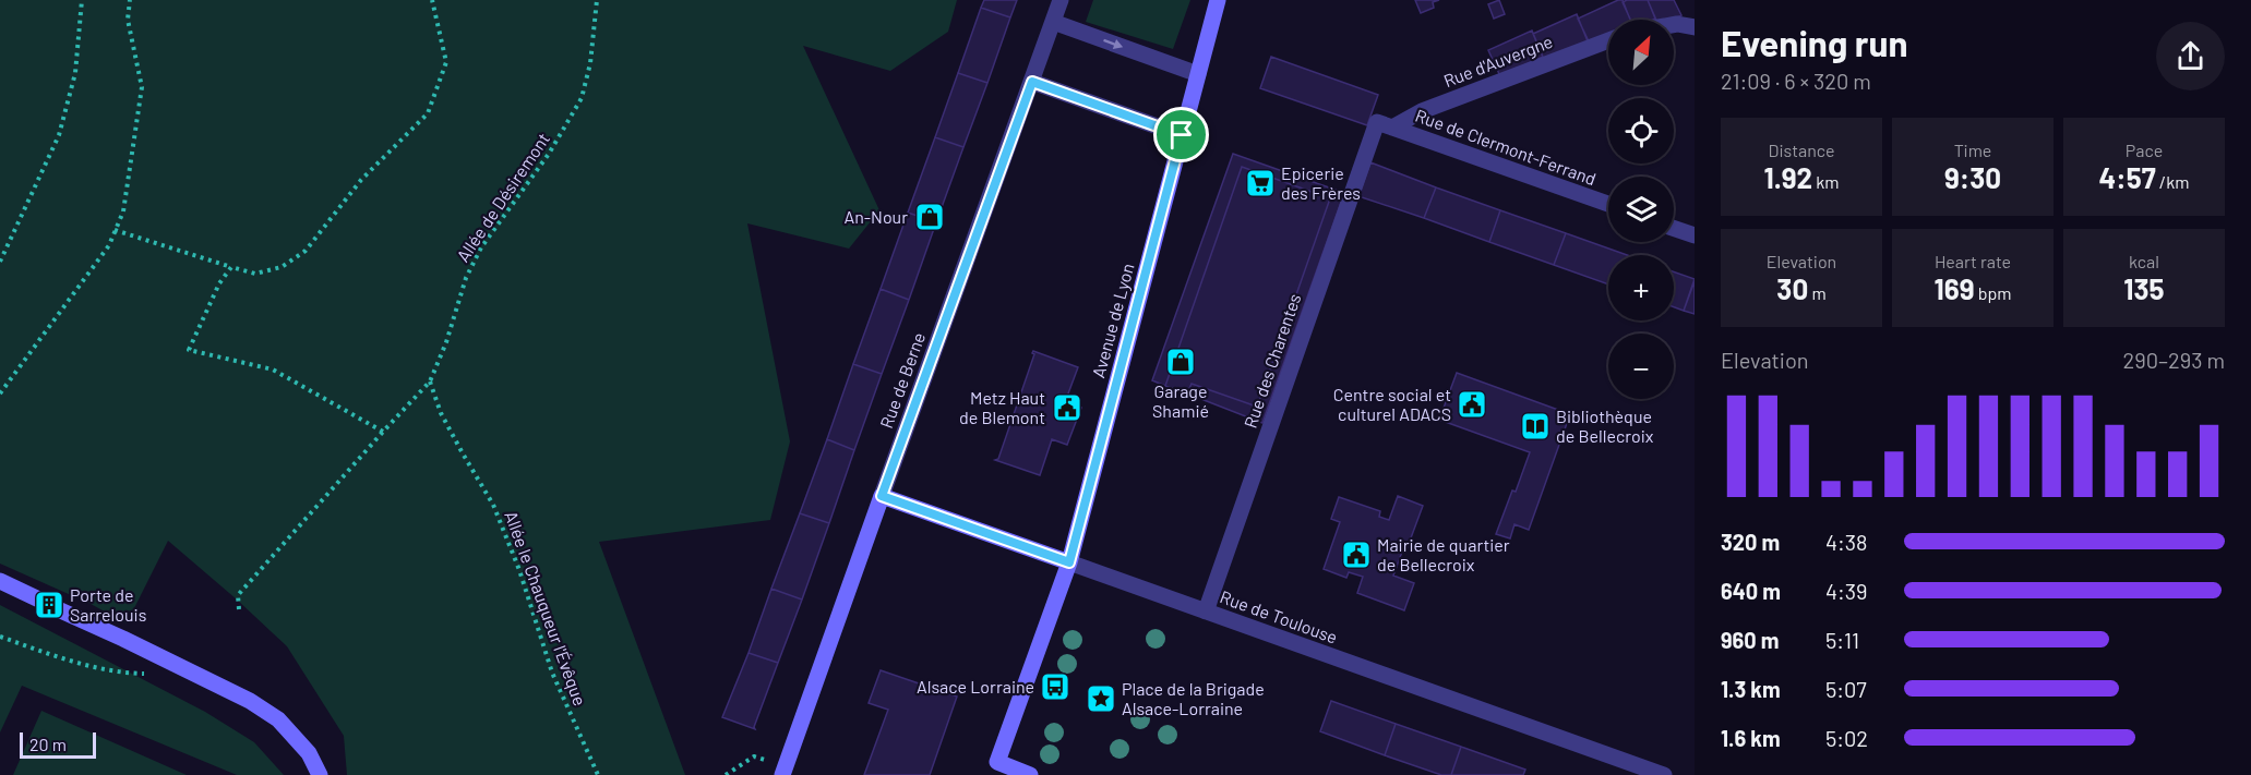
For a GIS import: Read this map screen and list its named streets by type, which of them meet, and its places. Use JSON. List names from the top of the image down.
{
  "streets": {
    "street": [
      "Rue d'Auvergne",
      "Rue de Clermont-Ferrand",
      "Avenue de Lyon",
      "Rue des Charentes",
      "Rue de Berne",
      "Rue de Toulouse"
    ],
    "path": ["Allée de Désiremont", "Allée le Chauqueur l'Évêque"]
  },
  "crossings": [
    ["Rue d'Auvergne", "Rue de Clermont-Ferrand"],
    ["Rue d'Auvergne", "Rue des Charentes"],
    ["Rue de Clermont-Ferrand", "Rue des Charentes"],
    ["Allée de Désiremont", "Allée le Chauqueur l'Évêque"],
    ["Avenue de Lyon", "Rue de Toulouse"],
    ["Rue des Charentes", "Rue de Toulouse"],
    ["Rue de Berne", "Rue de Toulouse"]
  ],
  "places": {
    "supermarket": ["Epicerie des Frères"],
    "shop": ["An-Nour", "Garage Shamié"],
    "public building": ["Centre social et culturel ADACS", "Metz Haut de Blemont", "Mairie de quartier de Bellecroix"],
    "library": ["Bibliothèque de Bellecroix"],
    "building": ["Porte de Sarrelouis"],
    "bus stop": ["Alsace Lorraine"],
    "place": ["Place de la Brigade Alsace-Lorraine"]
  },
  "scale_bar": "20 m",
  "north": "top right",
  "page": {
    "heading": ["Evening run", "21:09 · 6 × 320 m"],
    "map_buttons": ["+", "−"],
    "stats": [
      ["Distance", "1.92 km"],
      ["Time", "9:30"],
      ["Pace", "4:57 /km"],
      ["Elevation", "30 m"],
      ["Heart rate", "169 bpm"],
      ["kcal", "135"]
    ],
    "chart": ["Elevation", "290–293 m"],
    "list": [
      {
        "name": "320 m",
        "note": "4:38"
      },
      {
        "name": "640 m",
        "note": "4:39"
      },
      {
        "name": "960 m",
        "note": "5:11"
      },
      {
        "name": "1.3 km",
        "note": "5:07"
      },
      {
        "name": "1.6 km",
        "note": "5:02"
      }
    ],
    "scale": "20 m"
  }
}
